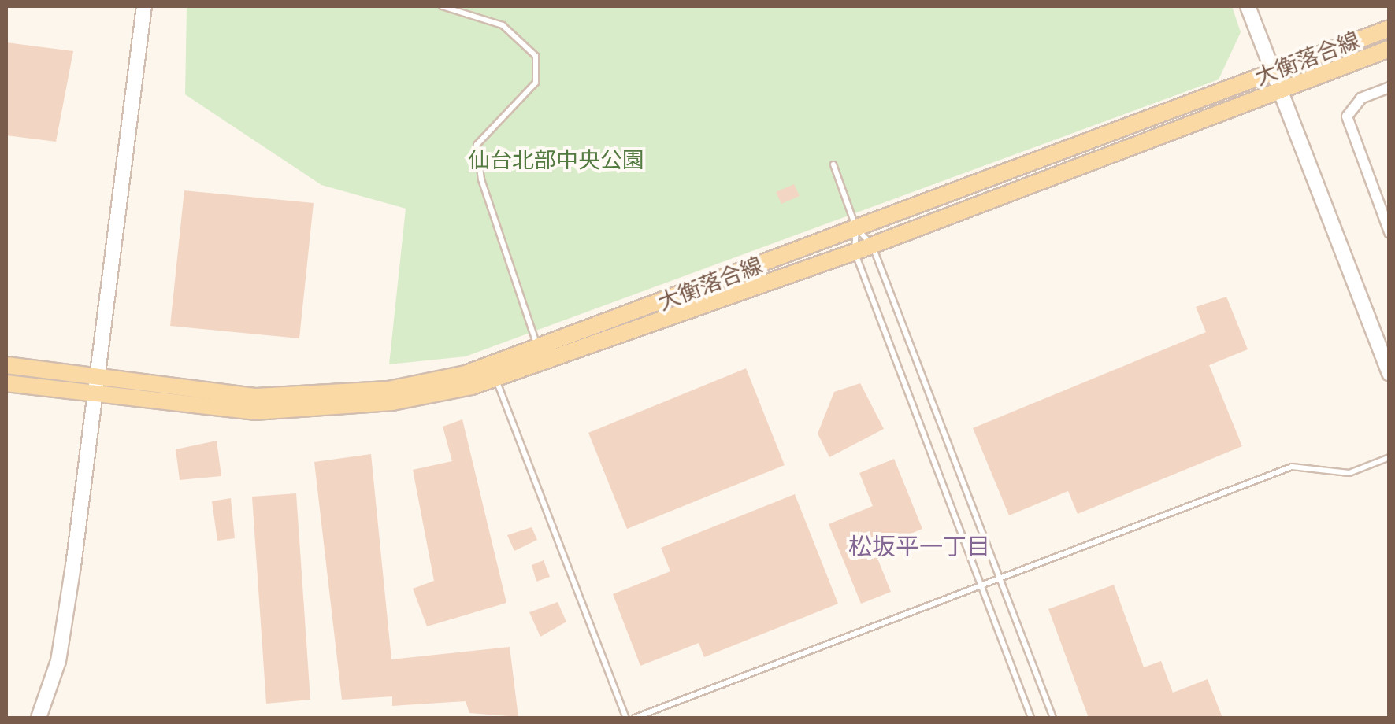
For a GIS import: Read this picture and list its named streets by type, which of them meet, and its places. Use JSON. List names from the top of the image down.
{
  "streets": {
    "main road": ["大衡落合線"]
  },
  "districts": ["松坂平一丁目"],
  "parks": ["仙台北部中央公園"]
}
